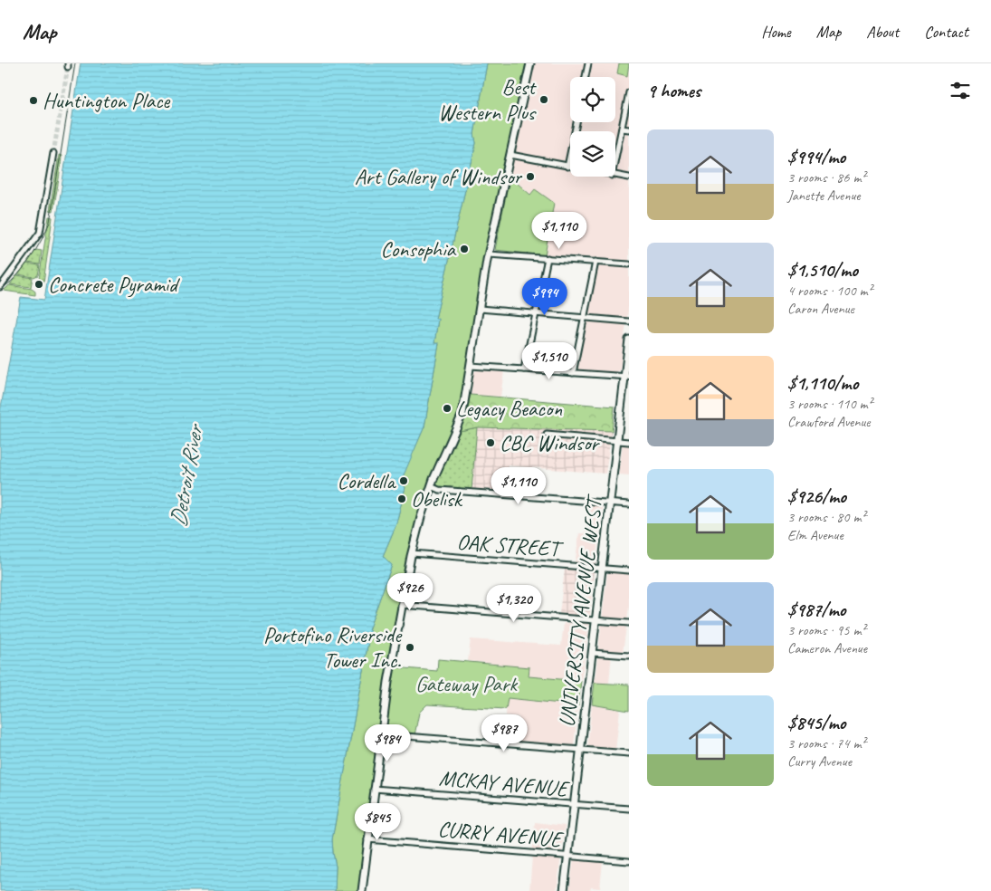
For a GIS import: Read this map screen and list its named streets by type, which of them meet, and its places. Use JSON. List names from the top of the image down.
{
  "streets": {
    "main road": ["UNIVERSITY AVENUE WEST"],
    "street": ["OAK STREET", "MCKAY AVENUE", "CURRY AVENUE"]
  },
  "crossings": [
    ["OAK STREET", "UNIVERSITY AVENUE WEST"],
    ["UNIVERSITY AVENUE WEST", "MCKAY AVENUE"],
    ["UNIVERSITY AVENUE WEST", "CURRY AVENUE"]
  ],
  "water": ["Detroit River"],
  "parks": ["Gateway Park"],
  "places": [
    "Best Western Plus",
    "Huntington Place",
    "Art Gallery of Windsor",
    "Consophia",
    "Concrete Pyramid",
    "Legacy Beacon",
    "CBC Windsor",
    "Cordella",
    "Obelisk",
    "Portofino Riverside Tower Inc."
  ],
  "page": {
    "header": "Map",
    "nav": [
      "Home",
      "Map",
      "About",
      "Contact"
    ],
    "heading": "9 homes",
    "list": [
      {
        "name": "$994/mo",
        "note": "3 rooms · 86 m² · Janette Avenue"
      },
      {
        "name": "$1,510/mo",
        "note": "4 rooms · 100 m² · Caron Avenue"
      },
      {
        "name": "$1,110/mo",
        "note": "3 rooms · 110 m² · Crawford Avenue"
      },
      {
        "name": "$926/mo",
        "note": "3 rooms · 80 m² · Elm Avenue"
      },
      {
        "name": "$987/mo",
        "note": "3 rooms · 95 m² · Cameron Avenue"
      },
      {
        "name": "$845/mo",
        "note": "3 rooms · 74 m² · Curry Avenue"
      }
    ],
    "price": [
      "$1,110",
      "$994",
      "$1,510",
      "$1,110",
      "$926",
      "$1,320",
      "$987",
      "$984",
      "$845"
    ]
  }
}
